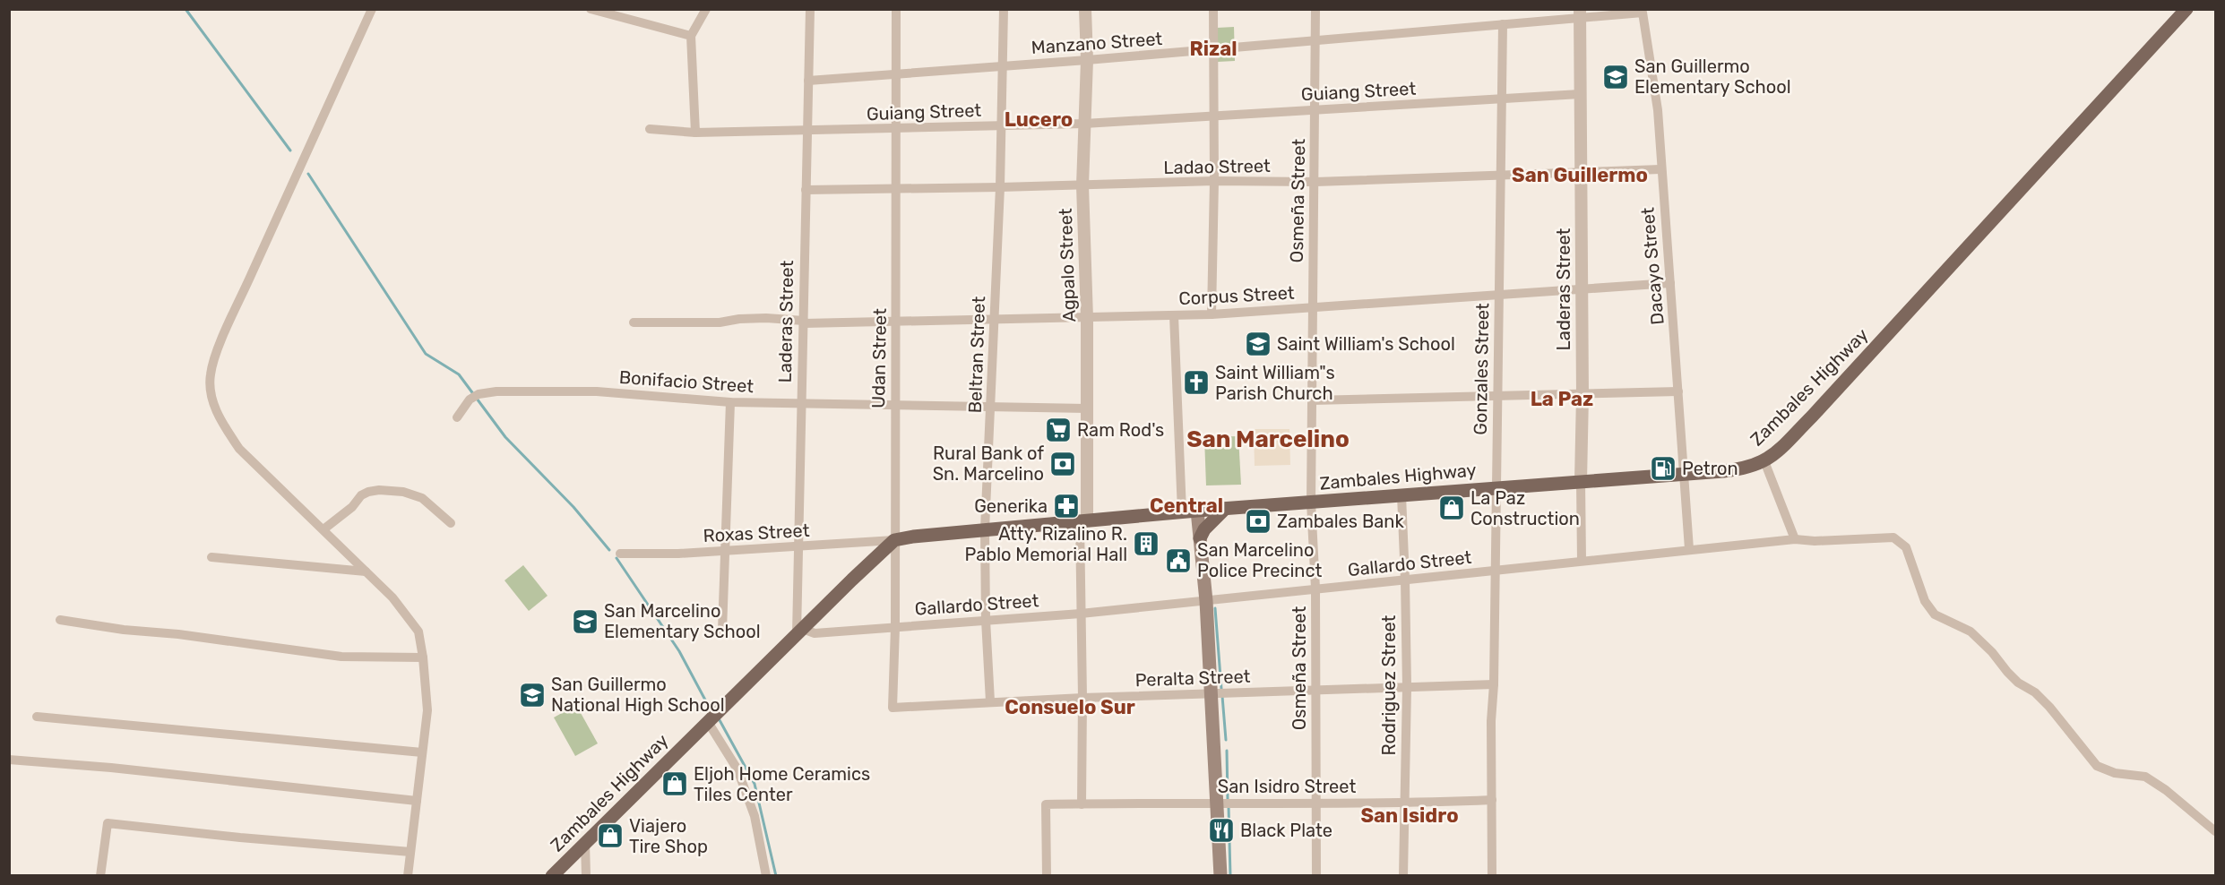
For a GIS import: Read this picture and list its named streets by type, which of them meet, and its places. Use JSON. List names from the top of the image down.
{
  "streets": {
    "main road": ["Zambales Highway"],
    "street": [
      "Manzano Street",
      "Guiang Street",
      "Ladao Street",
      "Osmeña Street",
      "Agpalo Street",
      "Dacayo Street",
      "Laderas Street",
      "Corpus Street",
      "Beltran Street",
      "Udan Street",
      "Gonzales Street",
      "Bonifacio Street",
      "Roxas Street",
      "Gallardo Street",
      "Peralta Street",
      "Rodriguez Street",
      "San Isidro Street"
    ]
  },
  "crossings": [
    ["Manzano Street", "Osmeña Street"],
    ["Manzano Street", "Agpalo Street"],
    ["Manzano Street", "Dacayo Street"],
    ["Manzano Street", "Laderas Street"],
    ["Manzano Street", "Beltran Street"],
    ["Manzano Street", "Udan Street"],
    ["Manzano Street", "Gonzales Street"],
    ["Guiang Street", "Osmeña Street"],
    ["Guiang Street", "Agpalo Street"],
    ["Guiang Street", "Laderas Street"],
    ["Guiang Street", "Beltran Street"],
    ["Guiang Street", "Udan Street"],
    ["Guiang Street", "Gonzales Street"],
    ["Ladao Street", "Osmeña Street"],
    ["Ladao Street", "Agpalo Street"],
    ["Ladao Street", "Dacayo Street"],
    ["Ladao Street", "Laderas Street"],
    ["Ladao Street", "Beltran Street"],
    ["Ladao Street", "Udan Street"],
    ["Ladao Street", "Gonzales Street"],
    ["Osmeña Street", "Corpus Street"],
    ["Osmeña Street", "Zambales Highway"],
    ["Osmeña Street", "Gallardo Street"],
    ["Osmeña Street", "Peralta Street"],
    ["Osmeña Street", "San Isidro Street"],
    ["Agpalo Street", "Corpus Street"],
    ["Agpalo Street", "Bonifacio Street"],
    ["Agpalo Street", "Zambales Highway"],
    ["Agpalo Street", "Gallardo Street"],
    ["Agpalo Street", "Peralta Street"],
    ["Agpalo Street", "San Isidro Street"],
    ["Dacayo Street", "Laderas Street"],
    ["Dacayo Street", "Corpus Street"],
    ["Dacayo Street", "Zambales Highway"],
    ["Dacayo Street", "Gallardo Street"],
    ["Laderas Street", "Corpus Street"],
    ["Laderas Street", "Bonifacio Street"],
    ["Laderas Street", "Zambales Highway"],
    ["Laderas Street", "Roxas Street"],
    ["Laderas Street", "Gallardo Street"],
    ["Corpus Street", "Beltran Street"],
    ["Corpus Street", "Udan Street"],
    ["Corpus Street", "Gonzales Street"],
    ["Beltran Street", "Bonifacio Street"],
    ["Beltran Street", "Zambales Highway"],
    ["Beltran Street", "Gallardo Street"],
    ["Beltran Street", "Peralta Street"],
    ["Udan Street", "Bonifacio Street"],
    ["Udan Street", "Zambales Highway"],
    ["Udan Street", "Roxas Street"],
    ["Udan Street", "Gallardo Street"],
    ["Udan Street", "Peralta Street"],
    ["Gonzales Street", "Zambales Highway"],
    ["Gonzales Street", "Gallardo Street"],
    ["Gonzales Street", "Peralta Street"],
    ["Gonzales Street", "San Isidro Street"],
    ["Zambales Highway", "Roxas Street"],
    ["Zambales Highway", "Gallardo Street"],
    ["Zambales Highway", "Rodriguez Street"],
    ["Gallardo Street", "Rodriguez Street"],
    ["Peralta Street", "Rodriguez Street"],
    ["Rodriguez Street", "San Isidro Street"]
  ],
  "districts": [
    "Rizal",
    "Lucero",
    "San Guillermo",
    "La Paz",
    "San Marcelino",
    "Central",
    "Consuelo Sur",
    "San Isidro"
  ],
  "places": {
    "school or university": [
      "San Guillermo Elementary School",
      "Saint William's School",
      "San Marcelino Elementary School",
      "San Guillermo National High School"
    ],
    "church": ["Saint William\"s Parish Church"],
    "supermarket": ["Ram Rod's"],
    "bank": ["Rural Bank of Sn. Marcelino", "Zambales Bank"],
    "fuel station": ["Petron"],
    "pharmacy": ["Generika"],
    "shop": ["La Paz Construction", "Eljoh Home Ceramics Tiles Center", "Viajero Tire Shop"],
    "building": ["Atty. Rizalino R. Pablo Memorial Hall"],
    "public building": ["San Marcelino Police Precinct"],
    "restaurant": ["Black Plate"]
  }
}
